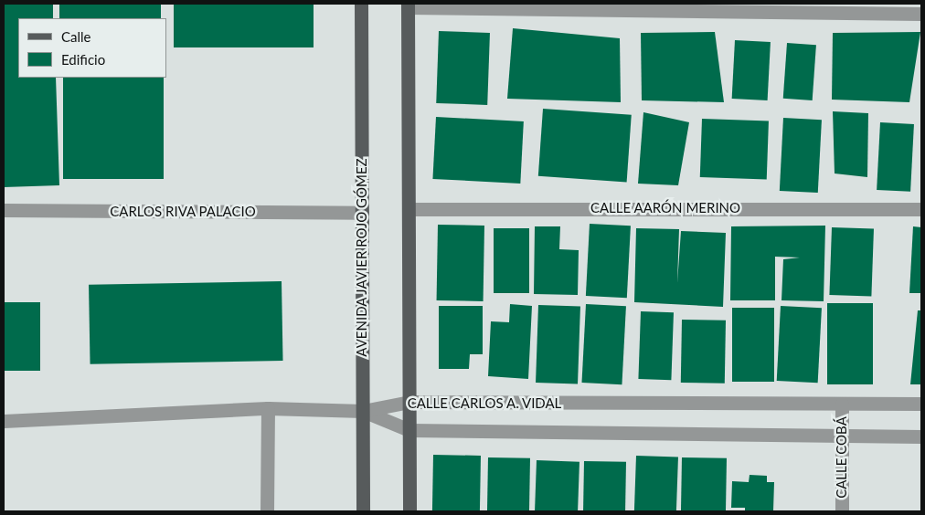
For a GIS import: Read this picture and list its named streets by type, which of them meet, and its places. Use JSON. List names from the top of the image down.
{
  "streets": {
    "main road": ["AVENIDA JAVIER ROJO GÓMEZ"],
    "street": [
      "CALLE AARÓN MERINO",
      "CARLOS RIVA PALACIO",
      "CALLE CARLOS A. VIDAL",
      "CALLE COBÁ"
    ]
  },
  "crossings": [
    ["CARLOS RIVA PALACIO", "AVENIDA JAVIER ROJO GÓMEZ"],
    ["AVENIDA JAVIER ROJO GÓMEZ", "CALLE CARLOS A. VIDAL"],
    ["CALLE CARLOS A. VIDAL", "CALLE COBÁ"]
  ],
  "legend": ["Calle", "Edificio"]
}
